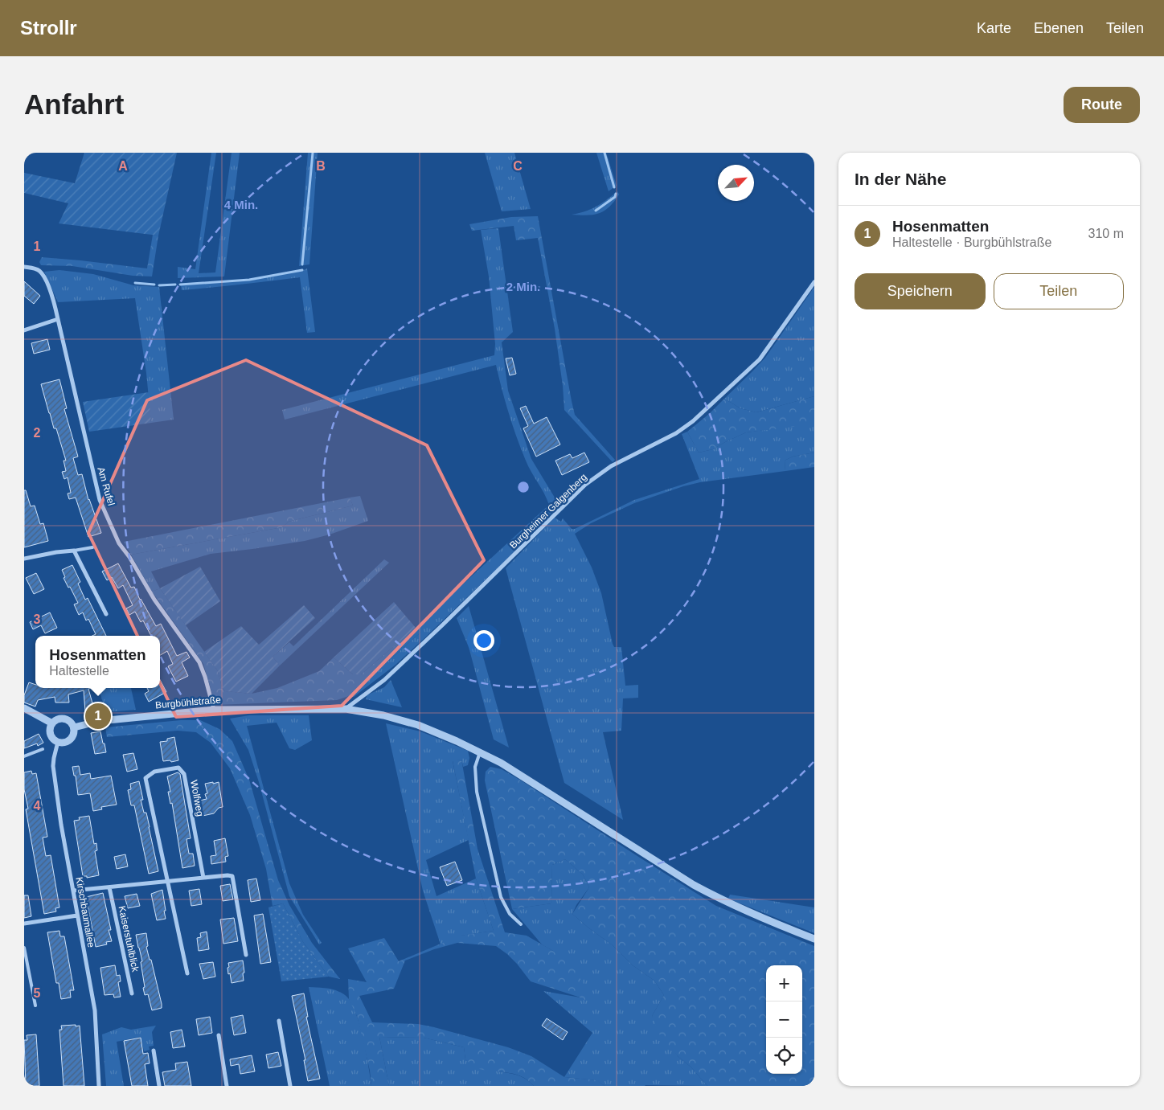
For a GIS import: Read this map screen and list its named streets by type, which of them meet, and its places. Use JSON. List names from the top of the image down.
{
  "streets": {
    "street": [
      "Am Rufel",
      "Burgheimer Galgenberg",
      "Burgbühlstraße",
      "Wolfweg",
      "Kirschbaumallee",
      "Kaiserstuhlblick"
    ]
  },
  "crossings": [
    ["Am Rufel", "Burgbühlstraße"],
    ["Burgheimer Galgenberg", "Burgbühlstraße"],
    ["Burgbühlstraße", "Kirschbaumallee"]
  ],
  "north": "top right",
  "page": {
    "header": "Strollr",
    "nav": ["Karte", "Ebenen", "Teilen"],
    "buttons": [
      "Route",
      ["Speichern", "Teilen"]
    ],
    "title": "Anfahrt",
    "heading": "In der Nähe",
    "list": [
      {
        "mark": "1",
        "name": "Hosenmatten",
        "note": "Haltestelle · Burgbühlstraße",
        "value": "310 m"
      }
    ],
    "popup": ["Hosenmatten", "Haltestelle"],
    "pins": "1",
    "map_buttons": ["+", "−"]
  },
  "grid": {
    "columns": ["A", "B", "C"],
    "rows": [
      "1",
      "2",
      "3",
      "4",
      "5"
    ]
  },
  "rings": ["4 Min.", "2 Min."]
}
